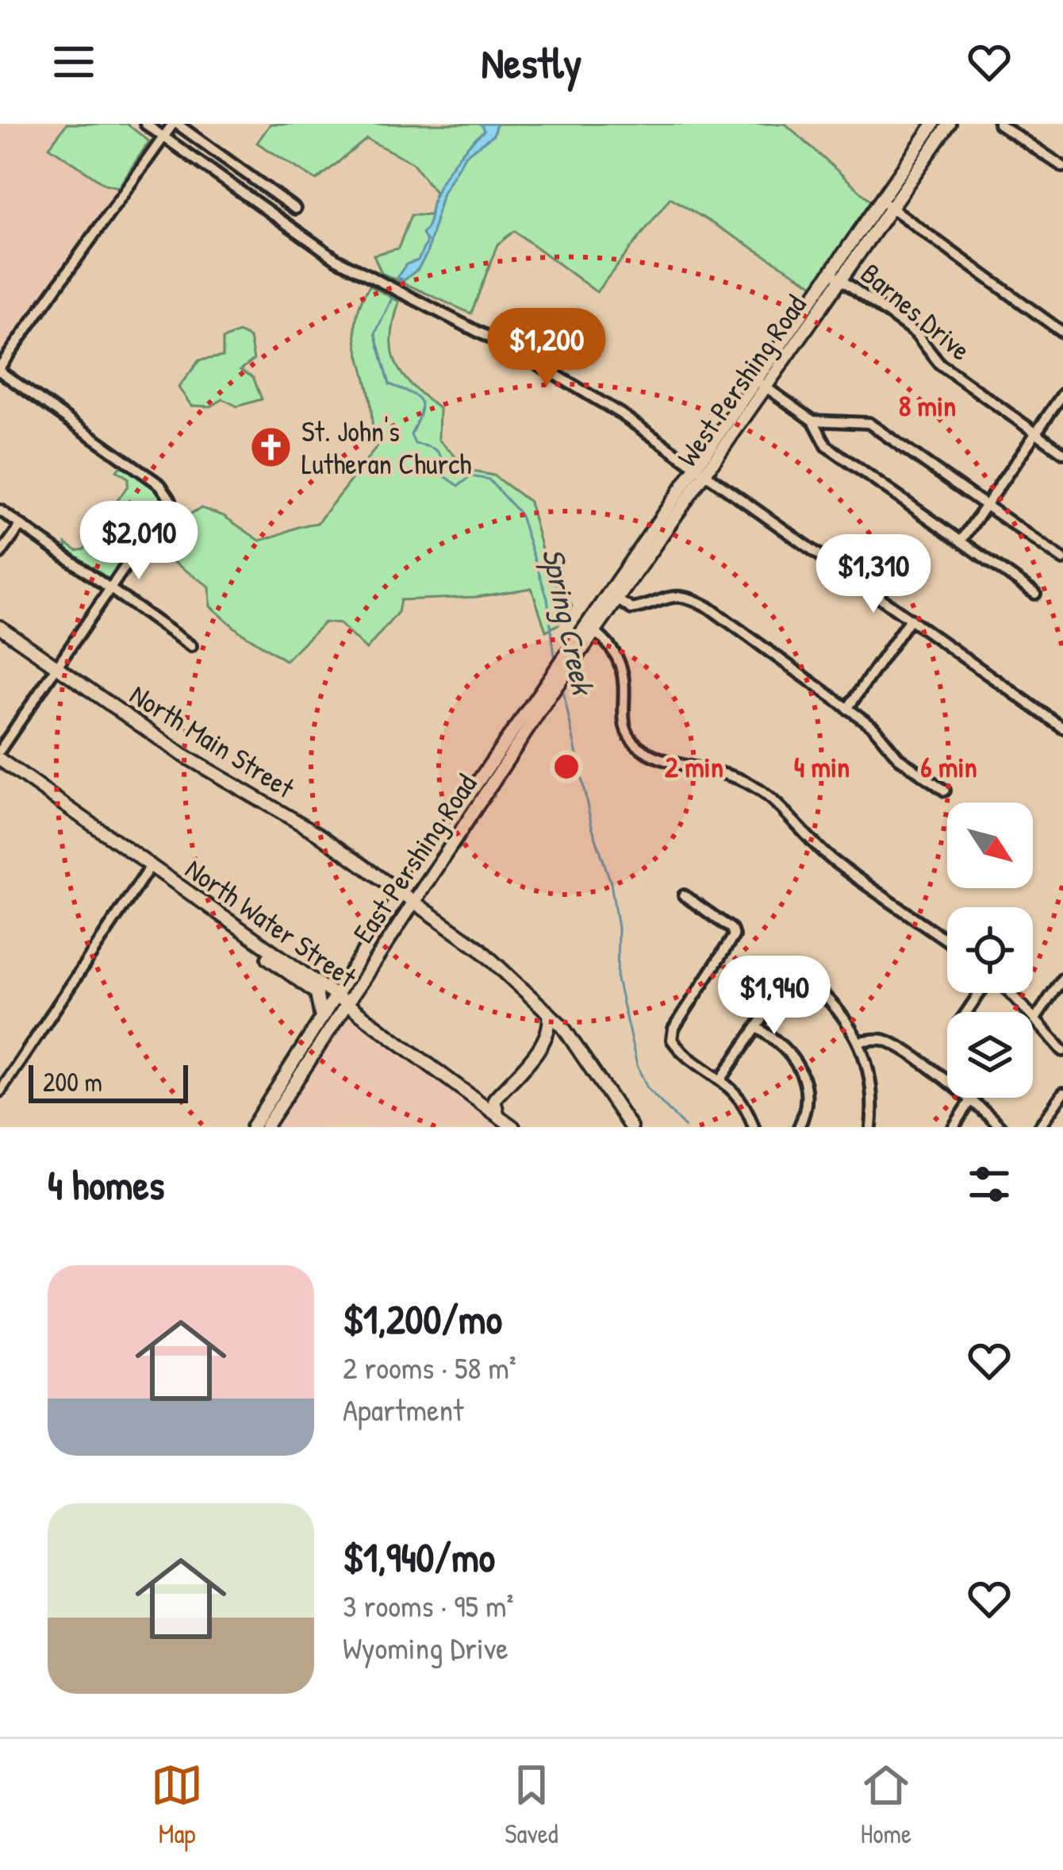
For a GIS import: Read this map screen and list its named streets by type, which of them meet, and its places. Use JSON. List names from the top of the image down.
{
  "streets": {
    "main road": [
      "West Pershing Road",
      "North Main Street",
      "East Pershing Road",
      "North Water Street"
    ],
    "street": ["Barnes Drive"]
  },
  "crossings": [
    ["Barnes Drive", "West Pershing Road"],
    ["West Pershing Road", "North Main Street"],
    ["West Pershing Road", "East Pershing Road"],
    ["West Pershing Road", "North Water Street"],
    ["North Main Street", "East Pershing Road"],
    ["East Pershing Road", "North Water Street"]
  ],
  "water": ["Spring Creek"],
  "places": {
    "church": ["St. John's Lutheran Church"]
  },
  "scale_bar": "200 m",
  "north": "bottom right",
  "page": {
    "header": "Nestly",
    "price": [
      "$1,200",
      "$2,010",
      "$1,310",
      "$1,940"
    ],
    "scale": "200 m",
    "heading": "4 homes",
    "list": [
      {
        "name": "$1,200/mo",
        "note": "2 rooms · 58 m² · Apartment"
      },
      {
        "name": "$1,940/mo",
        "note": "3 rooms · 95 m² · Wyoming Drive"
      }
    ],
    "tabs": ["Map", "Saved", "Home"]
  },
  "rings": [
    "8 min",
    "2 min",
    "4 min",
    "6 min"
  ]
}
